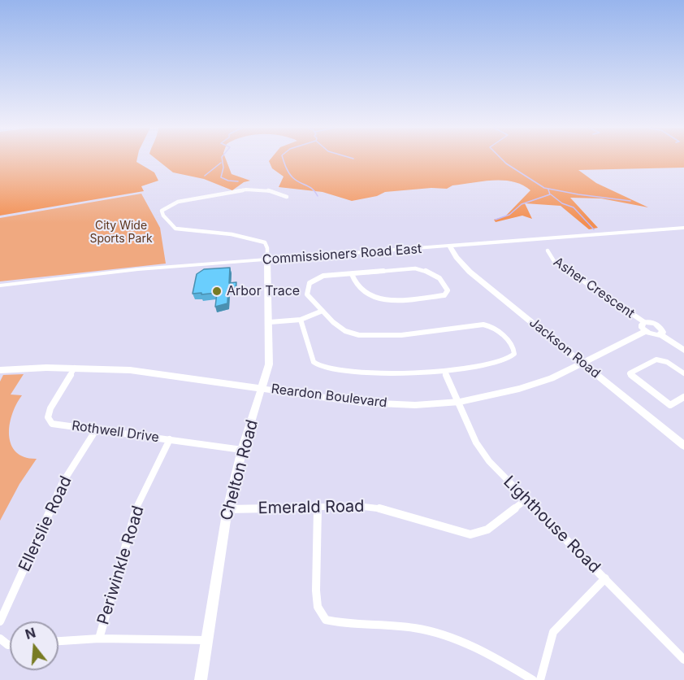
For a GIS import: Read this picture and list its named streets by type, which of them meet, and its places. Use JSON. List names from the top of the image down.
{
  "streets": {
    "main road": [
      "Commissioners Road East",
      "Jackson Road",
      "Reardon Boulevard",
      "Chelton Road"
    ],
    "street": [
      "Asher Crescent",
      "Rothwell Drive",
      "Emerald Road",
      "Ellerslie Road",
      "Lighthouse Road",
      "Periwinkle Road"
    ]
  },
  "crossings": [
    ["Commissioners Road East", "Jackson Road"],
    ["Commissioners Road East", "Chelton Road"],
    ["Jackson Road", "Reardon Boulevard"],
    ["Reardon Boulevard", "Rothwell Drive"],
    ["Reardon Boulevard", "Chelton Road"],
    ["Reardon Boulevard", "Lighthouse Road"],
    ["Rothwell Drive", "Chelton Road"],
    ["Rothwell Drive", "Ellerslie Road"],
    ["Rothwell Drive", "Periwinkle Road"],
    ["Chelton Road", "Emerald Road"],
    ["Emerald Road", "Lighthouse Road"]
  ],
  "parks": ["City Wide Sports Park"],
  "places": ["Arbor Trace"],
  "north": "top"
}
